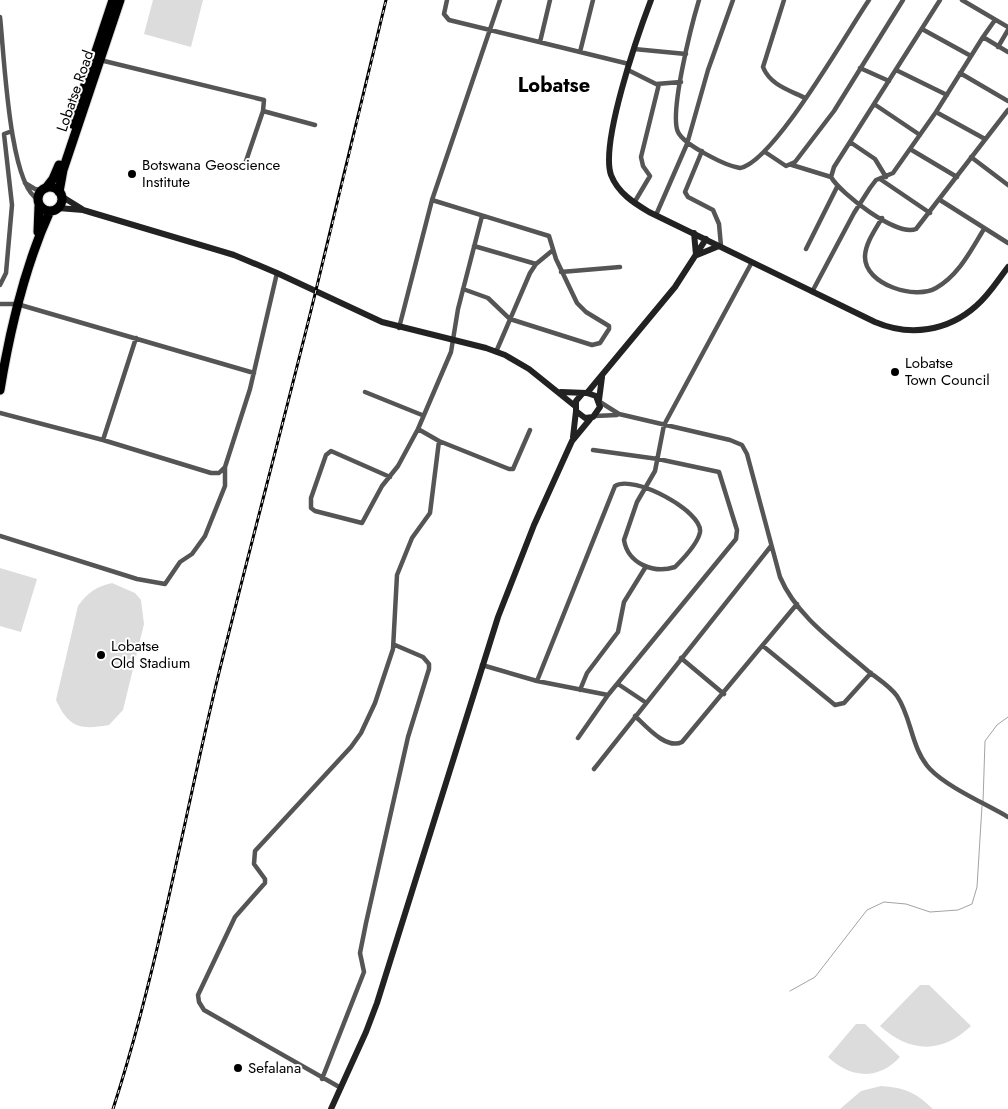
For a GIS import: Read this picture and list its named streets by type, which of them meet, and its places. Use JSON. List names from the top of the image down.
{
  "streets": {
    "highway": ["Lobatse Road"]
  },
  "districts": ["Lobatse"],
  "places": [
    "Botswana Geoscience Institute",
    "Lobatse Town Council",
    "Lobatse Old Stadium",
    "Sefalana"
  ]
}
